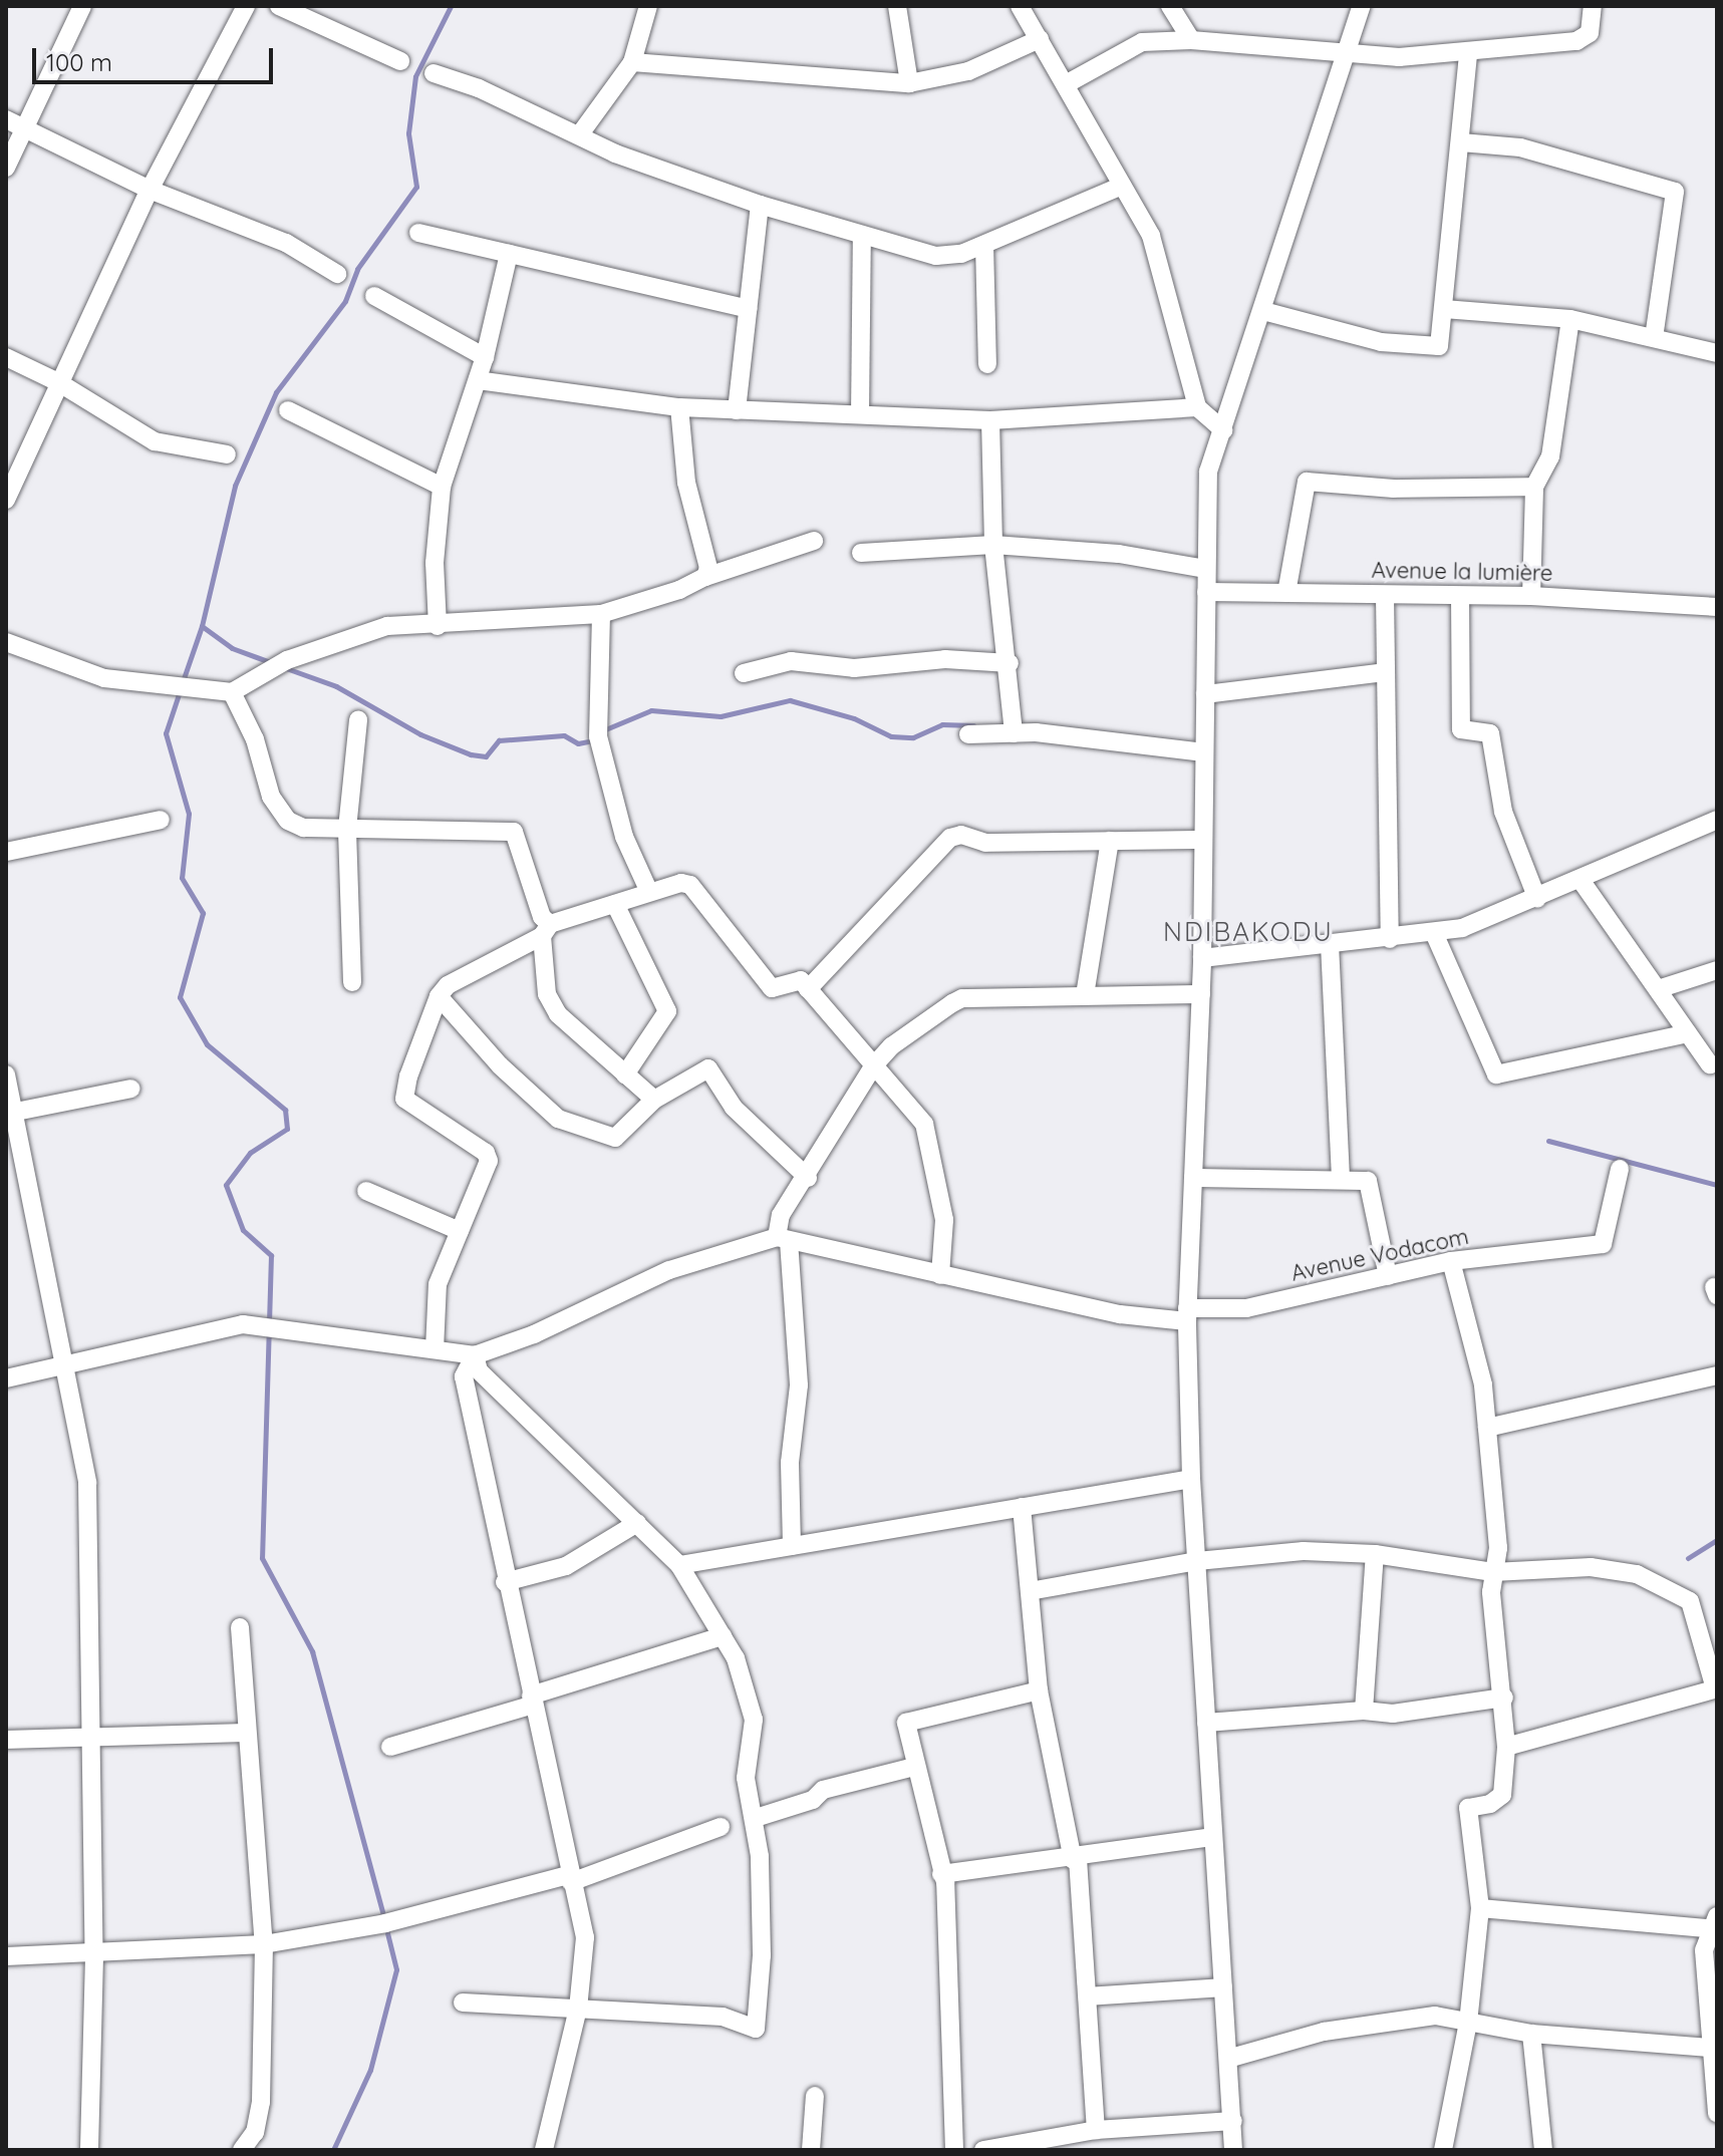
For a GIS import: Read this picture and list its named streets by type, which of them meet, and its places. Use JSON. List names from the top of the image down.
{
  "streets": {
    "street": ["Avenue la lumière", "Avenue Vodacom"]
  },
  "districts": ["NDIBAKODU"],
  "scale_bar": "100 m"
}
